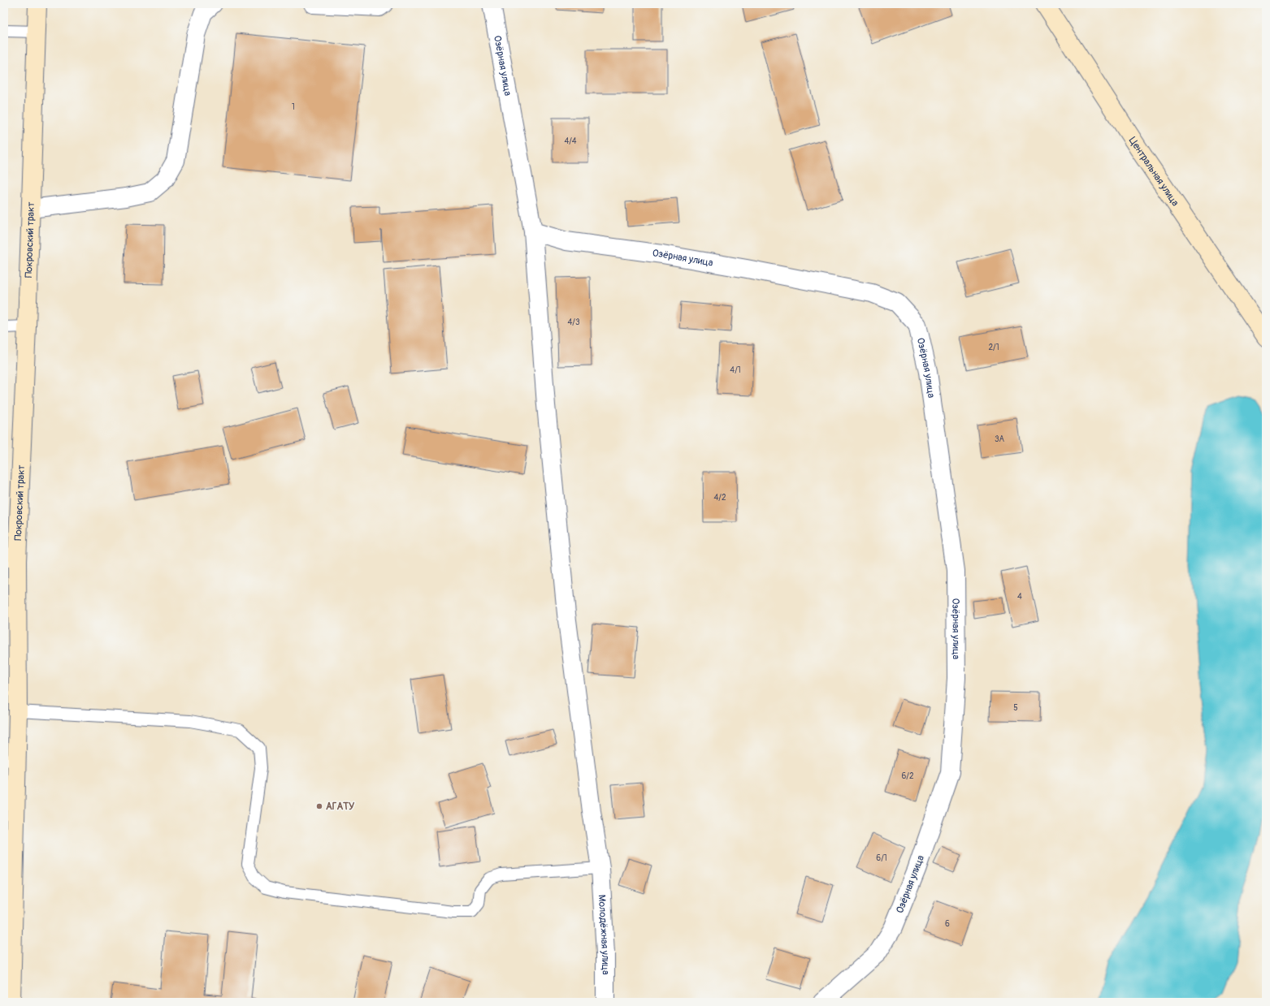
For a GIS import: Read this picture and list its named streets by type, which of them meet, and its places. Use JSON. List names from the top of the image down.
{
  "streets": {
    "main road": ["Центральная улица", "Покровский тракт"],
    "street": ["Озёрная улица", "Молодёжная улица"]
  },
  "crossings": [
    ["Озёрная улица", "Молодёжная улица"]
  ],
  "places": ["АГАТУ"],
  "house_numbers": [
    "1",
    "4/4",
    "4/3",
    "2/1",
    "4/1",
    "3А",
    "4/2",
    "4",
    "5",
    "6/2",
    "6/1",
    "6"
  ]
}
